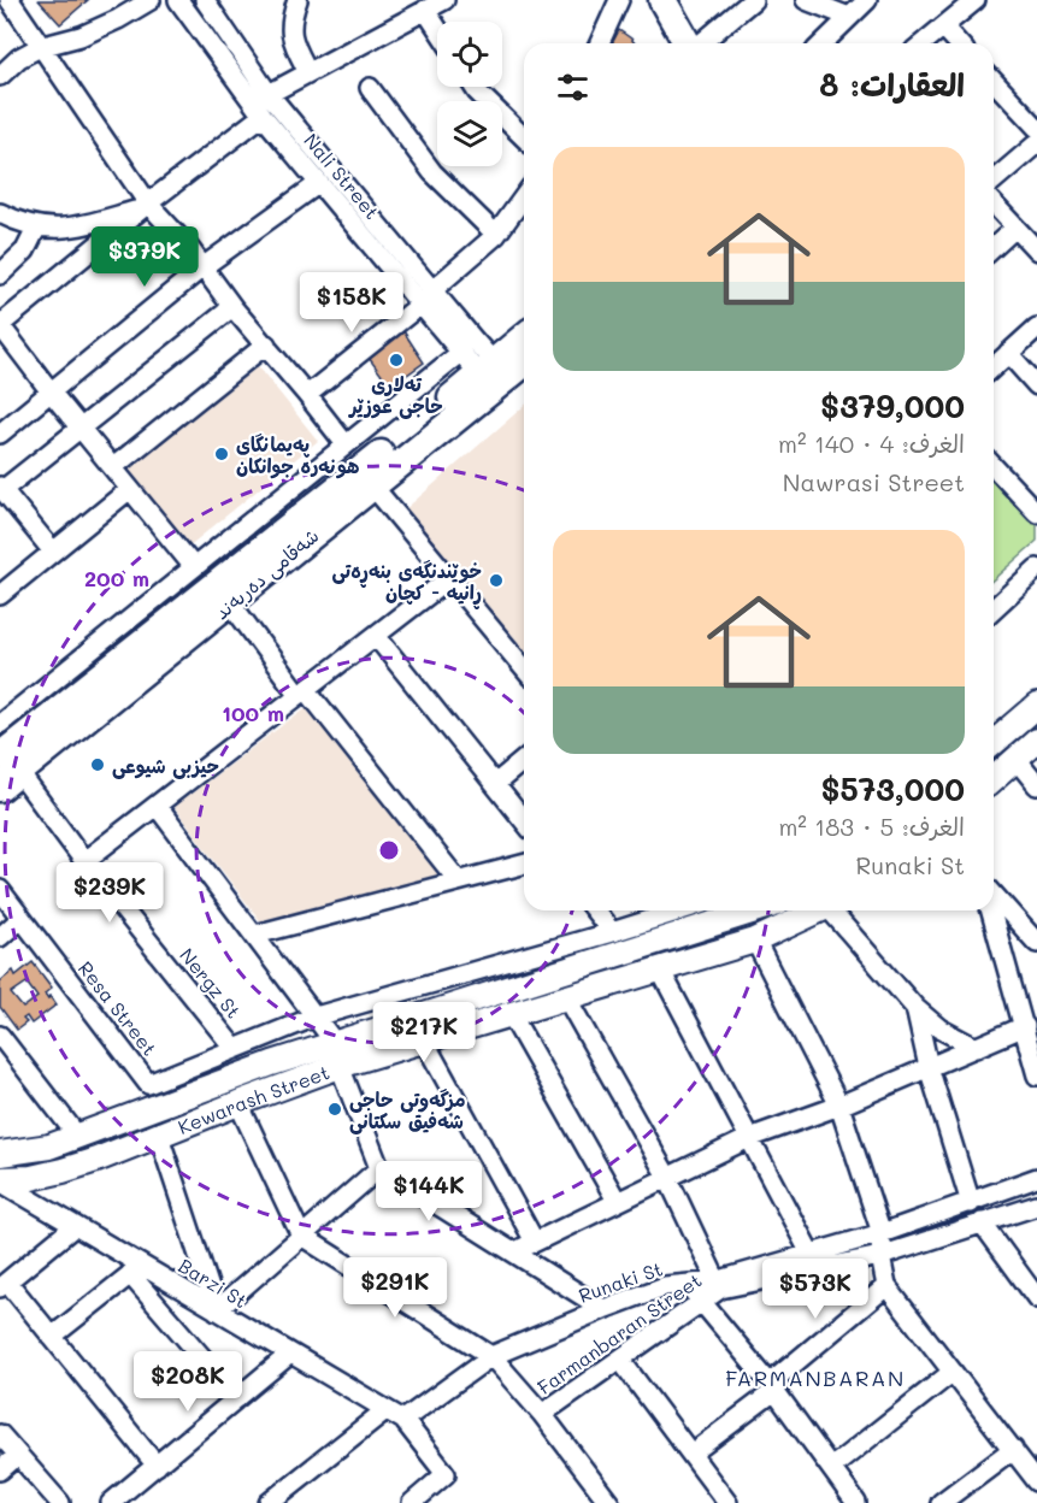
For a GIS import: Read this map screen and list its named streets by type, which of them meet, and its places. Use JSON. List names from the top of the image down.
{
  "streets": {
    "highway": ["شەقامی دەربەند"],
    "main road": ["Kewarash Street"],
    "street": [
      "Nali Street",
      "Nergz St",
      "Resa Street",
      "Runaki St",
      "Barzi St",
      "Farmanbaran Street"
    ]
  },
  "crossings": [
    ["Nali Street", "شەقامی دەربەند"],
    ["شەقامی دەربەند", "Nergz St"],
    ["Nergz St", "Resa Street"],
    ["Kewarash Street", "Barzi St"],
    ["Runaki St", "Barzi St"],
    ["Runaki St", "Farmanbaran Street"]
  ],
  "districts": ["FARMANBARAN"],
  "places": [
    "تەلاری حاجی عوزێر",
    "پەیمانگای هونەرە جوانکان",
    "خوێندنگەی بنەڕەتی ڕانیە - کچان",
    "حیزبی شیوعی",
    "مزگەوتی حاجی شەفیق سکتانی"
  ],
  "page": {
    "heading": "العقارات: 8",
    "list": [
      {
        "name": "$379,000",
        "note": "الغرف: 4 · 140 m² · Nawrasi Street"
      },
      {
        "name": "$573,000",
        "note": "الغرف: 5 · 183 m² · Runaki St"
      }
    ],
    "price": [
      "$379K",
      "$158K",
      "$239K",
      "$217K",
      "$144K",
      "$291K",
      "$573K",
      "$208K"
    ]
  },
  "rings": ["200 m", "100 m"]
}
